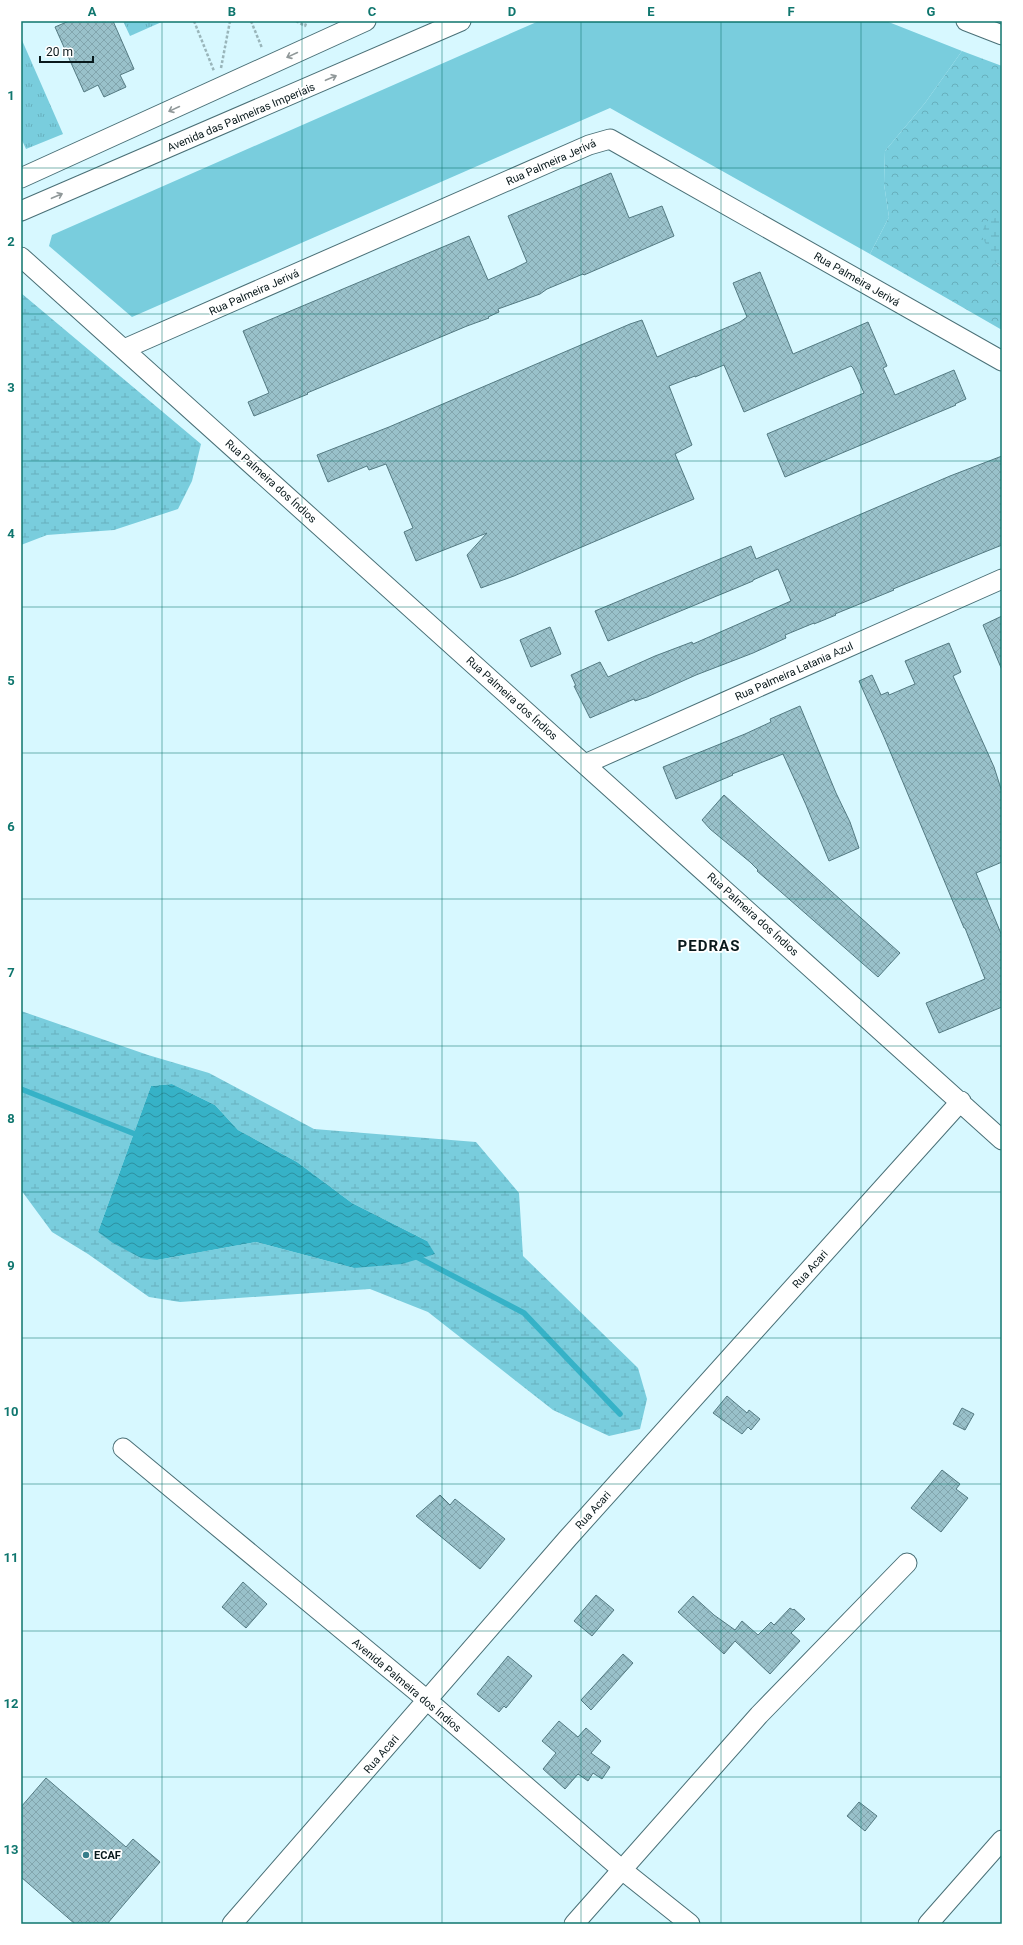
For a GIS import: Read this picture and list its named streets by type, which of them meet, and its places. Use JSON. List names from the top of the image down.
{
  "streets": {
    "street": [
      "Avenida das Palmeiras Imperiais",
      "Rua Palmeira Jerivá",
      "Rua Palmeira dos Índios",
      "Rua Palmeira Latania Azul",
      "Rua Acari",
      "Avenida Palmeira dos Índios"
    ]
  },
  "crossings": [
    ["Rua Palmeira Jerivá", "Rua Palmeira dos Índios"],
    ["Rua Palmeira dos Índios", "Rua Palmeira Latania Azul"],
    ["Rua Palmeira dos Índios", "Rua Acari"],
    ["Rua Acari", "Avenida Palmeira dos Índios"]
  ],
  "districts": ["PEDRAS"],
  "places": ["ECAF"],
  "scale_bar": "20 m",
  "grid": {
    "columns": [
      "A",
      "B",
      "C",
      "D",
      "E",
      "F",
      "G"
    ],
    "rows": [
      "1",
      "2",
      "3",
      "4",
      "5",
      "6",
      "7",
      "8",
      "9",
      "10",
      "11",
      "12",
      "13"
    ]
  }
}
